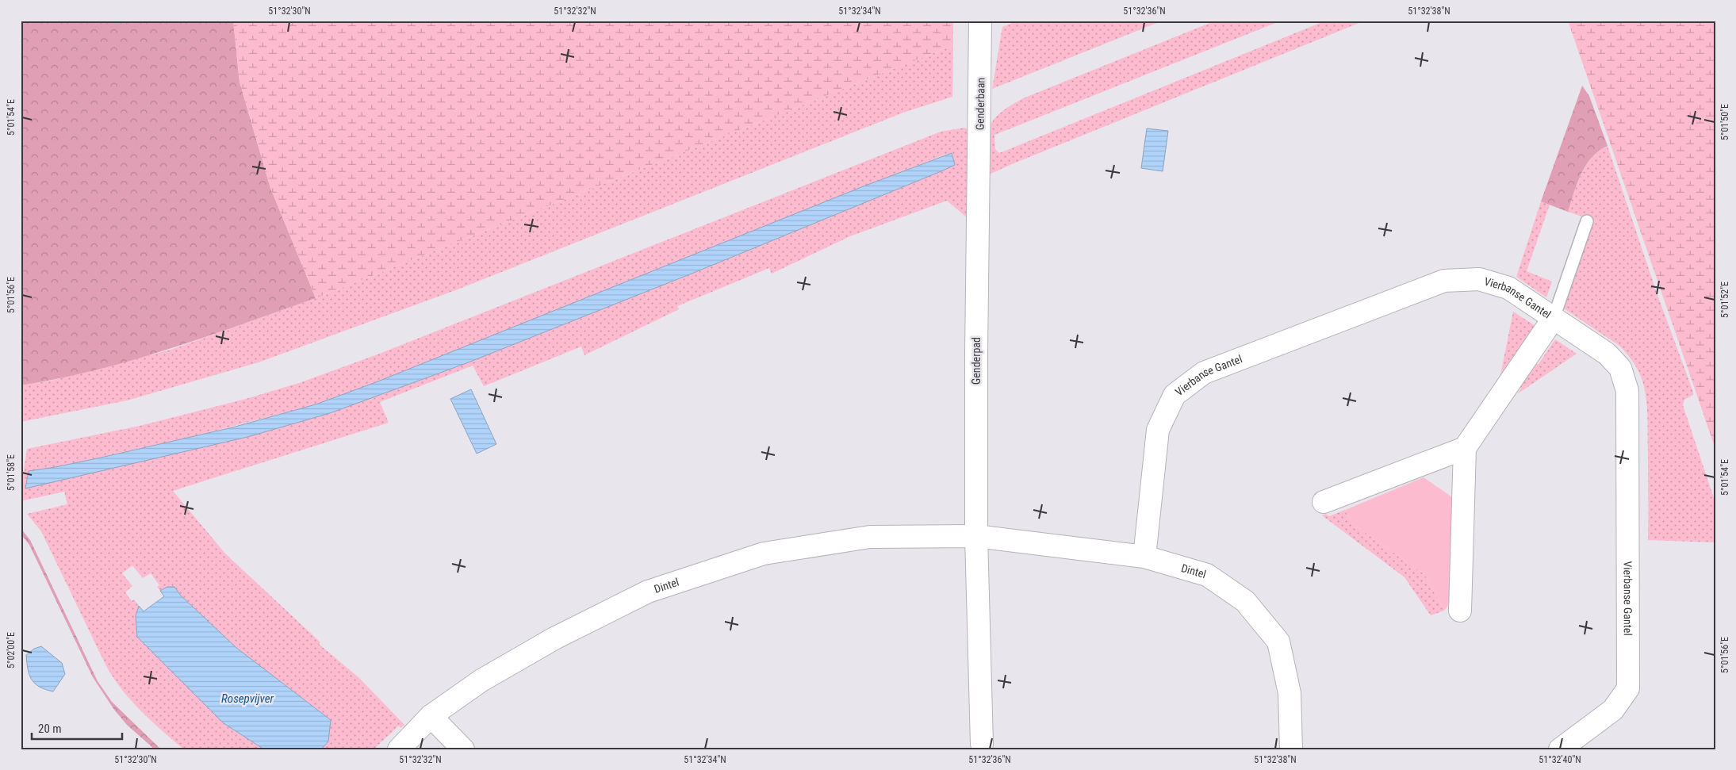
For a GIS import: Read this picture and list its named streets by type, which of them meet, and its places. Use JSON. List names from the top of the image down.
{
  "streets": {
    "street": [
      "Genderbaan",
      "Vierbanse Gantel",
      "Genderpad",
      "Dintel"
    ]
  },
  "crossings": [
    ["Genderbaan", "Genderpad"],
    ["Vierbanse Gantel", "Dintel"],
    ["Genderpad", "Dintel"]
  ],
  "water": ["Rosepvijver"],
  "scale_bar": "20 m",
  "coordinates": [
    "51°32'30\"N",
    "51°32'32\"N",
    "51°32'34\"N",
    "51°32'36\"N",
    "51°32'38\"N",
    "5°01'54\"E",
    "5°01'50\"E",
    "5°01'56\"E",
    "5°01'52\"E",
    "5°01'58\"E",
    "5°02'00\"E",
    "51°32'40\"N"
  ]
}
